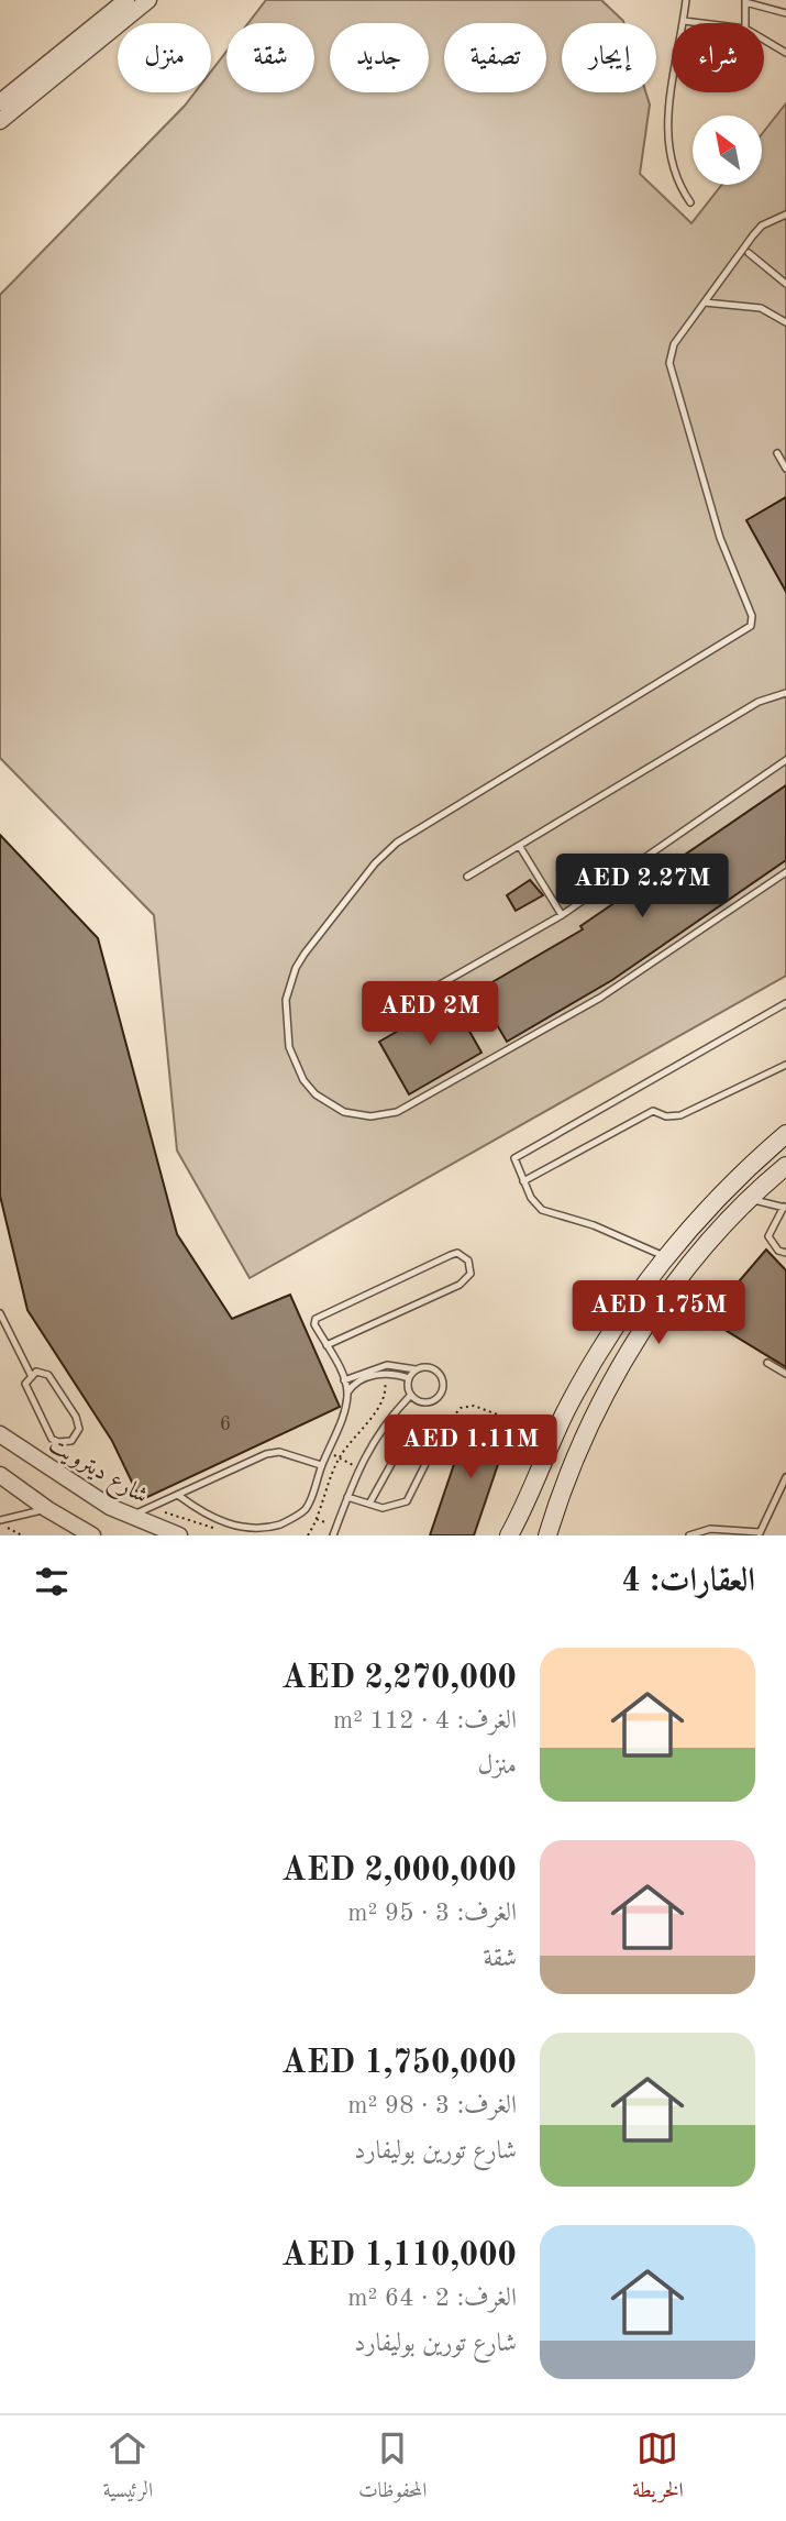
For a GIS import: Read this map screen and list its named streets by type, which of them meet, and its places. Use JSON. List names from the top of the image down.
{
  "streets": {
    "street": ["شارع ديترويت"]
  },
  "house_numbers": ["6"],
  "north": "top left",
  "page": {
    "chip": [
      "شراء",
      "إيجار",
      "تصفية",
      "جديد",
      "شقة",
      "منزل"
    ],
    "price": [
      "AED 2.27M",
      "AED 2M",
      "AED 1.75M",
      "AED 1.11M"
    ],
    "heading": "العقارات: 4",
    "list": [
      {
        "name": "AED 2,270,000",
        "note": "الغرف: 4 · 112 m² · منزل"
      },
      {
        "name": "AED 2,000,000",
        "note": "الغرف: 3 · 95 m² · شقة"
      },
      {
        "name": "AED 1,750,000",
        "note": "الغرف: 3 · 98 m² · شارع تورين بوليفارد"
      },
      {
        "name": "AED 1,110,000",
        "note": "الغرف: 2 · 64 m² · شارع تورين بوليفارد"
      }
    ],
    "tabs": ["الخريطة", "المحفوظات", "الرئيسية"]
  }
}
